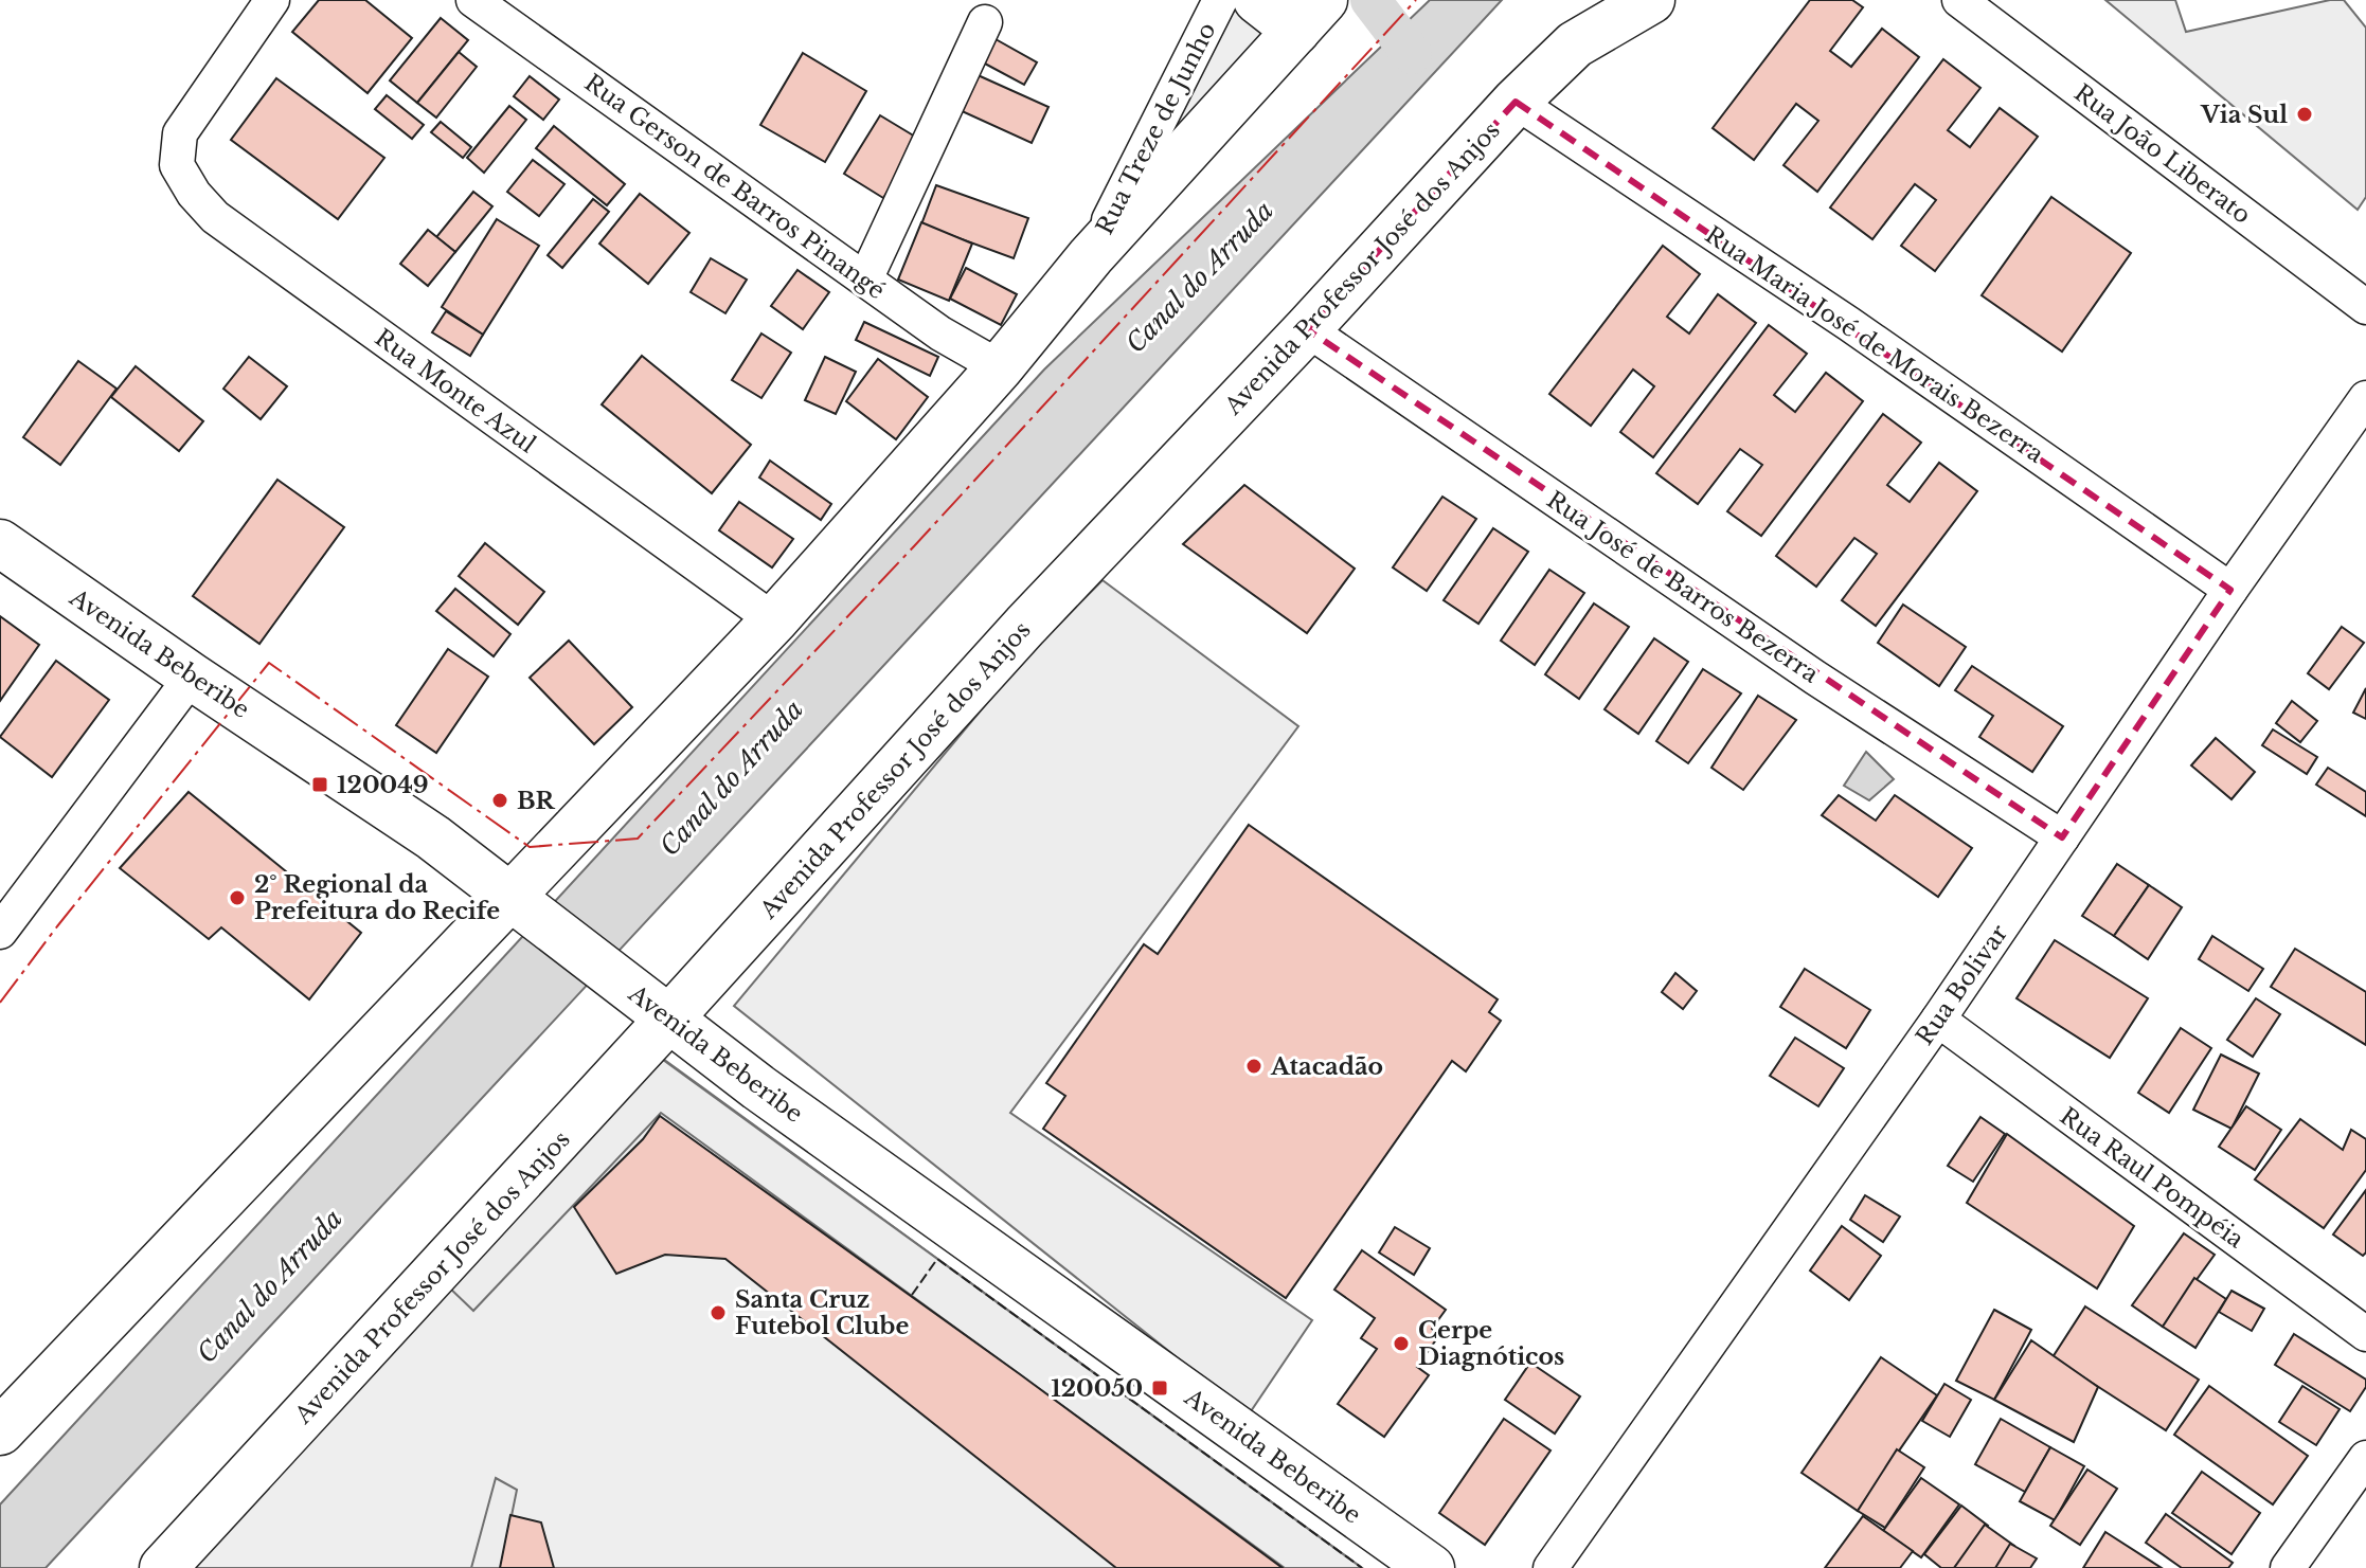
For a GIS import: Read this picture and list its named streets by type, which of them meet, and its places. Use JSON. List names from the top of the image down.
{
  "streets": {
    "main road": ["Avenida Professor José dos Anjos", "Avenida Beberibe"],
    "street": [
      "Rua Treze de Junho",
      "Rua João Liberato",
      "Rua Gerson de Barros Pinangé",
      "Rua Maria José de Morais Bezerra",
      "Rua Monte Azul",
      "Rua José de Barros Bezerra",
      "Rua Bolivar",
      "Rua Raul Pompéia"
    ]
  },
  "crossings": [
    ["Avenida Professor José dos Anjos", "Rua Maria José de Morais Bezerra"],
    ["Avenida Professor José dos Anjos", "Rua José de Barros Bezerra"],
    ["Avenida Professor José dos Anjos", "Avenida Beberibe"],
    ["Rua Maria José de Morais Bezerra", "Rua Bolivar"],
    ["Rua José de Barros Bezerra", "Rua Bolivar"],
    ["Rua Bolivar", "Rua Raul Pompéia"]
  ],
  "water": ["Canal do Arruda"],
  "places": {
    "other": [
      "Via Sul",
      "BR",
      "2° Regional da Prefeitura do Recife",
      "Atacadão",
      "Santa Cruz Futebol Clube",
      "Cerpe Diagnóticos"
    ],
    "transit": ["120049", "120050"]
  }
}
